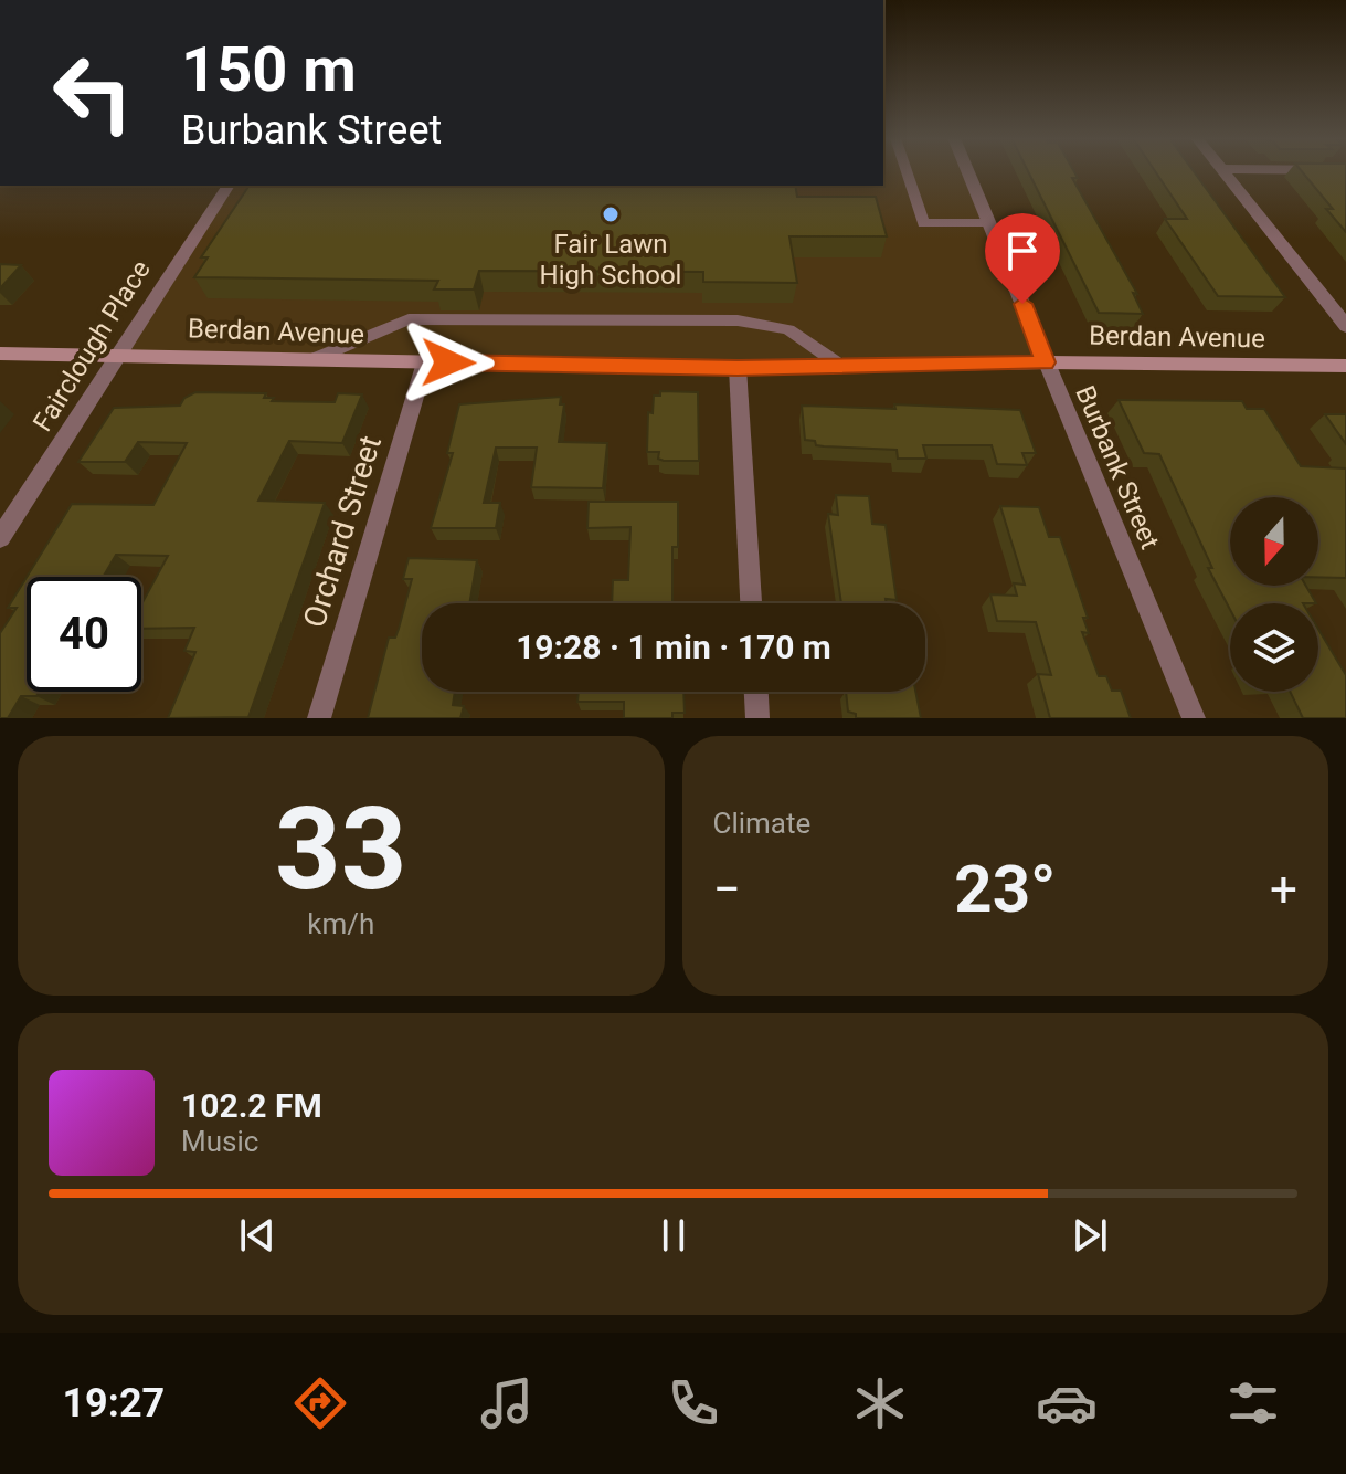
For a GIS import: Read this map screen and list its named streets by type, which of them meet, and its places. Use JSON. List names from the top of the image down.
{
  "streets": {
    "street": [
      "Berdan Avenue",
      "Fairclough Place",
      "Burbank Street",
      "Orchard Street"
    ]
  },
  "crossings": [
    ["Berdan Avenue", "Fairclough Place"],
    ["Berdan Avenue", "Burbank Street"],
    ["Berdan Avenue", "Orchard Street"]
  ],
  "places": ["Fair Lawn High School"],
  "north": "bottom",
  "page": {
    "turn": ["150 m", "Burbank Street"],
    "limit": "40",
    "trip": "19:28 · 1 min · 170 m",
    "tile": [
      ["33", "km/h"],
      "Climate"
    ],
    "heat": ["−", "23°", "+"],
    "song": ["102.2 FM", "Music"],
    "tabs": "19:27"
  }
}
